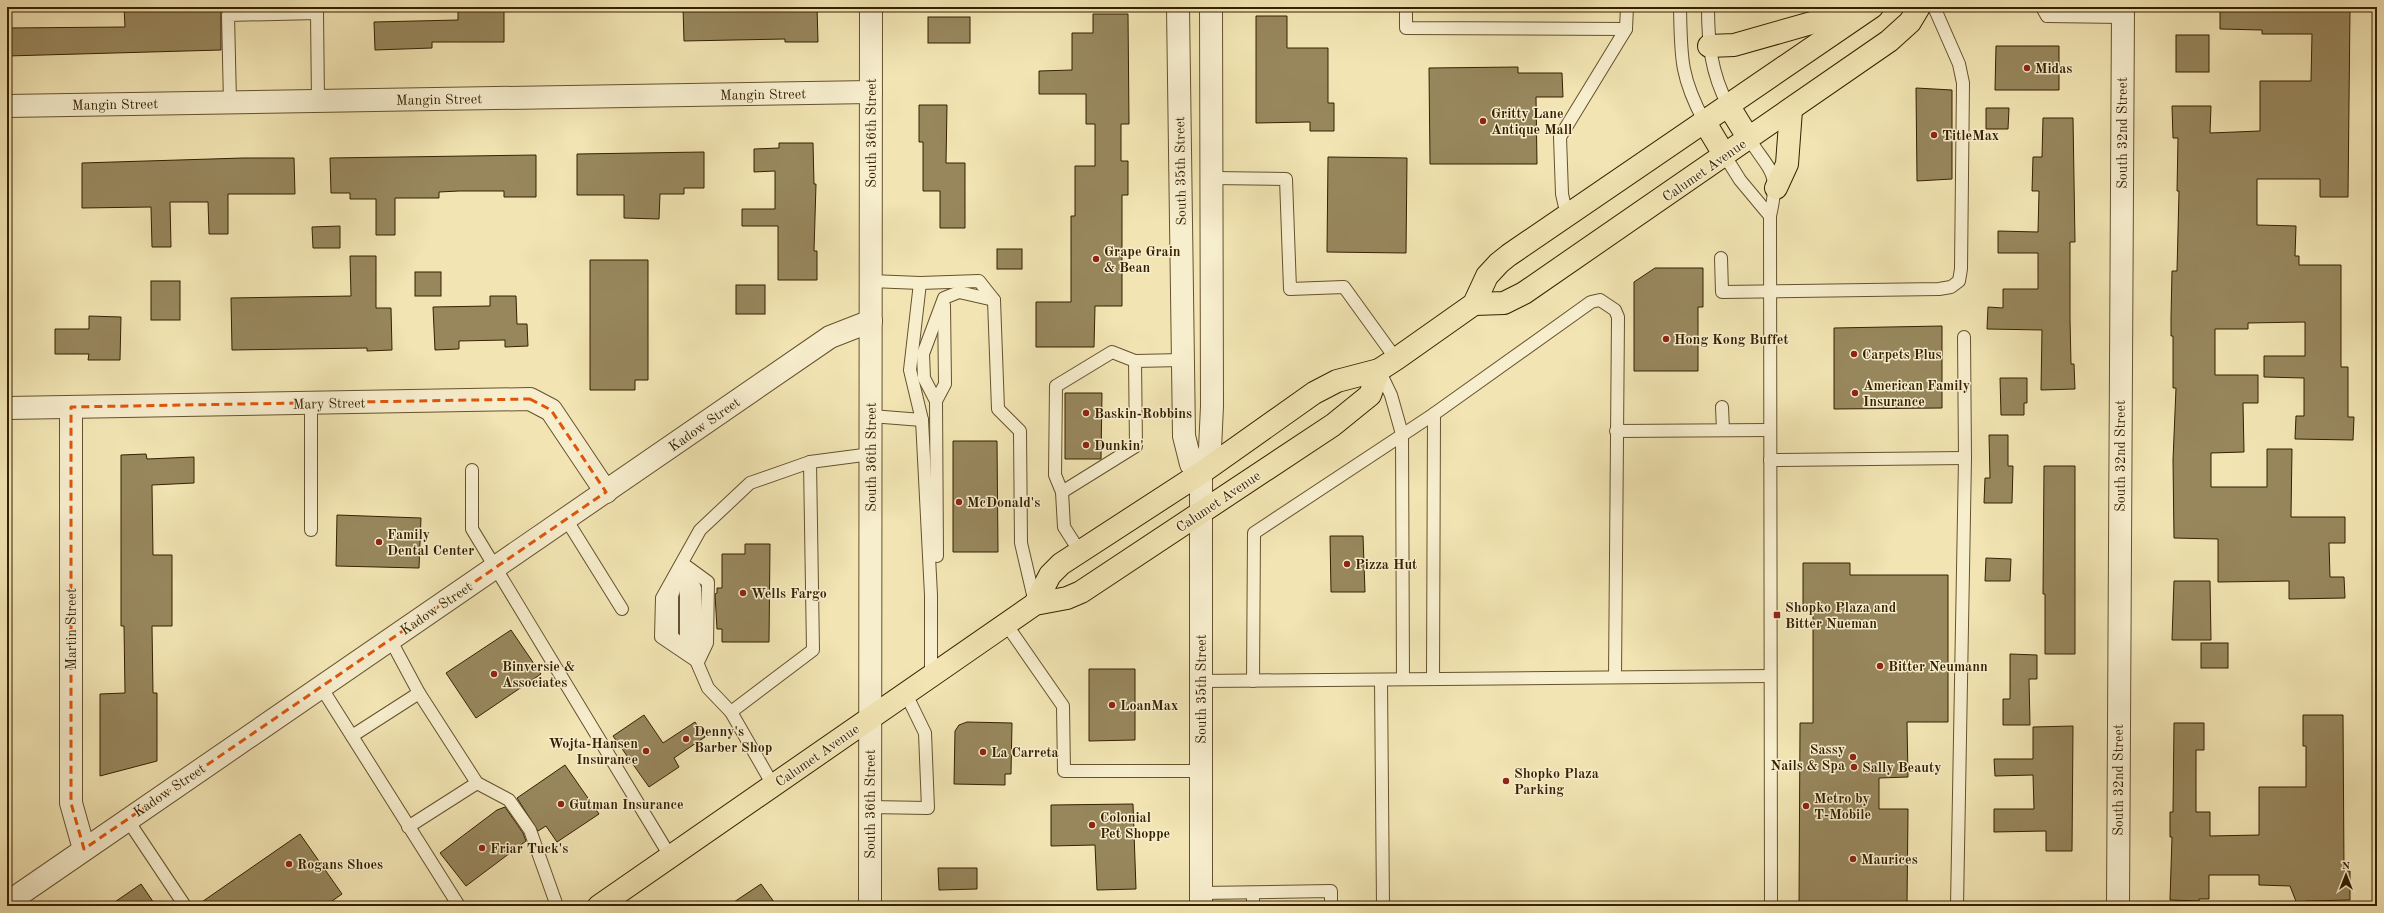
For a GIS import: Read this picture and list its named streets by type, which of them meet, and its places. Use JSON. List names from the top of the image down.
{
  "streets": {
    "main road": ["Calumet Avenue"],
    "street": [
      "Mangin Street",
      "South 36th Street",
      "South 32nd Street",
      "South 35th Street",
      "Mary Street",
      "Kadow Street",
      "Martin Street"
    ]
  },
  "crossings": [
    ["Mangin Street", "South 36th Street"],
    ["South 36th Street", "Calumet Avenue"],
    ["South 36th Street", "Kadow Street"],
    ["Calumet Avenue", "South 35th Street"],
    ["Mary Street", "Kadow Street"],
    ["Mary Street", "Martin Street"],
    ["Kadow Street", "Martin Street"]
  ],
  "places": {
    "other": [
      "Midas",
      "Gritty Lane Antique Mall",
      "TitleMax",
      "Grape Grain & Bean",
      "Hong Kong Buffet",
      "Carpets Plus",
      "American Family Insurance",
      "Baskin-Robbins",
      "Dunkin'",
      "McDonald's",
      "Family Dental Center",
      "Pizza Hut",
      "Wells Fargo",
      "Bitter Neumann",
      "Binversie & Associates",
      "LoanMax",
      "Denny's Barber Shop",
      "Wojta-Hansen Insurance",
      "La Carreta",
      "Sassy Nails & Spa",
      "Sally Beauty",
      "Shopko Plaza Parking",
      "Gutman Insurance",
      "Metro by T-Mobile",
      "Colonial Pet Shoppe",
      "Friar Tuck's",
      "Maurices",
      "Rogans Shoes"
    ],
    "transit": ["Shopko Plaza and Bitter Nueman"]
  },
  "north": "top"
}
